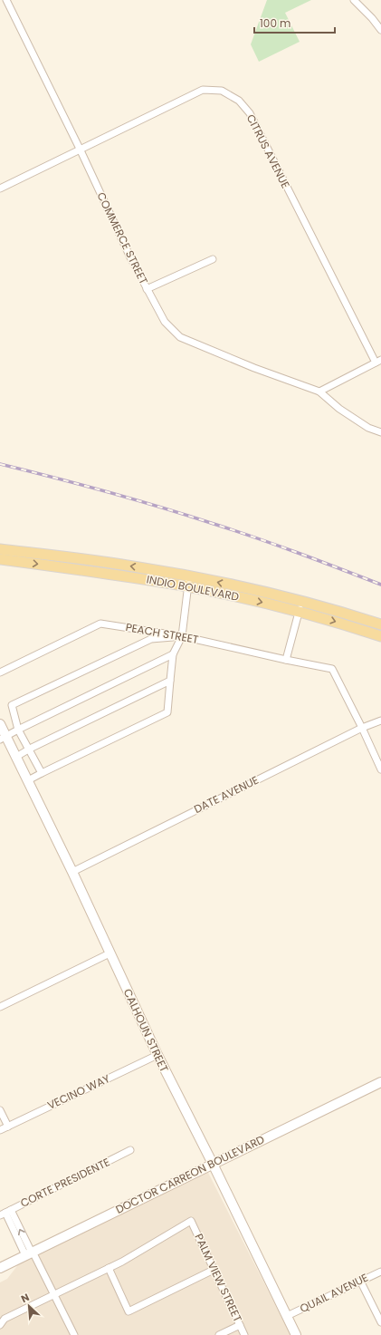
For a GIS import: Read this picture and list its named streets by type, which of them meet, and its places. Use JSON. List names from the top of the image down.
{
  "streets": {
    "main road": ["INDIO BOULEVARD"],
    "street": [
      "CITRUS AVENUE",
      "COMMERCE STREET",
      "PEACH STREET",
      "DATE AVENUE",
      "CALHOUN STREET",
      "VECINO WAY",
      "DOCTOR CARREON BOULEVARD",
      "CORTE PRESIDENTE",
      "PALM VIEW STREET",
      "QUAIL AVENUE"
    ]
  },
  "crossings": [
    ["CITRUS AVENUE", "COMMERCE STREET"],
    ["PEACH STREET", "DATE AVENUE"],
    ["DATE AVENUE", "CALHOUN STREET"],
    ["CALHOUN STREET", "VECINO WAY"],
    ["CALHOUN STREET", "DOCTOR CARREON BOULEVARD"],
    ["CALHOUN STREET", "QUAIL AVENUE"]
  ],
  "scale_bar": "100 m",
  "north": "top left"
}
